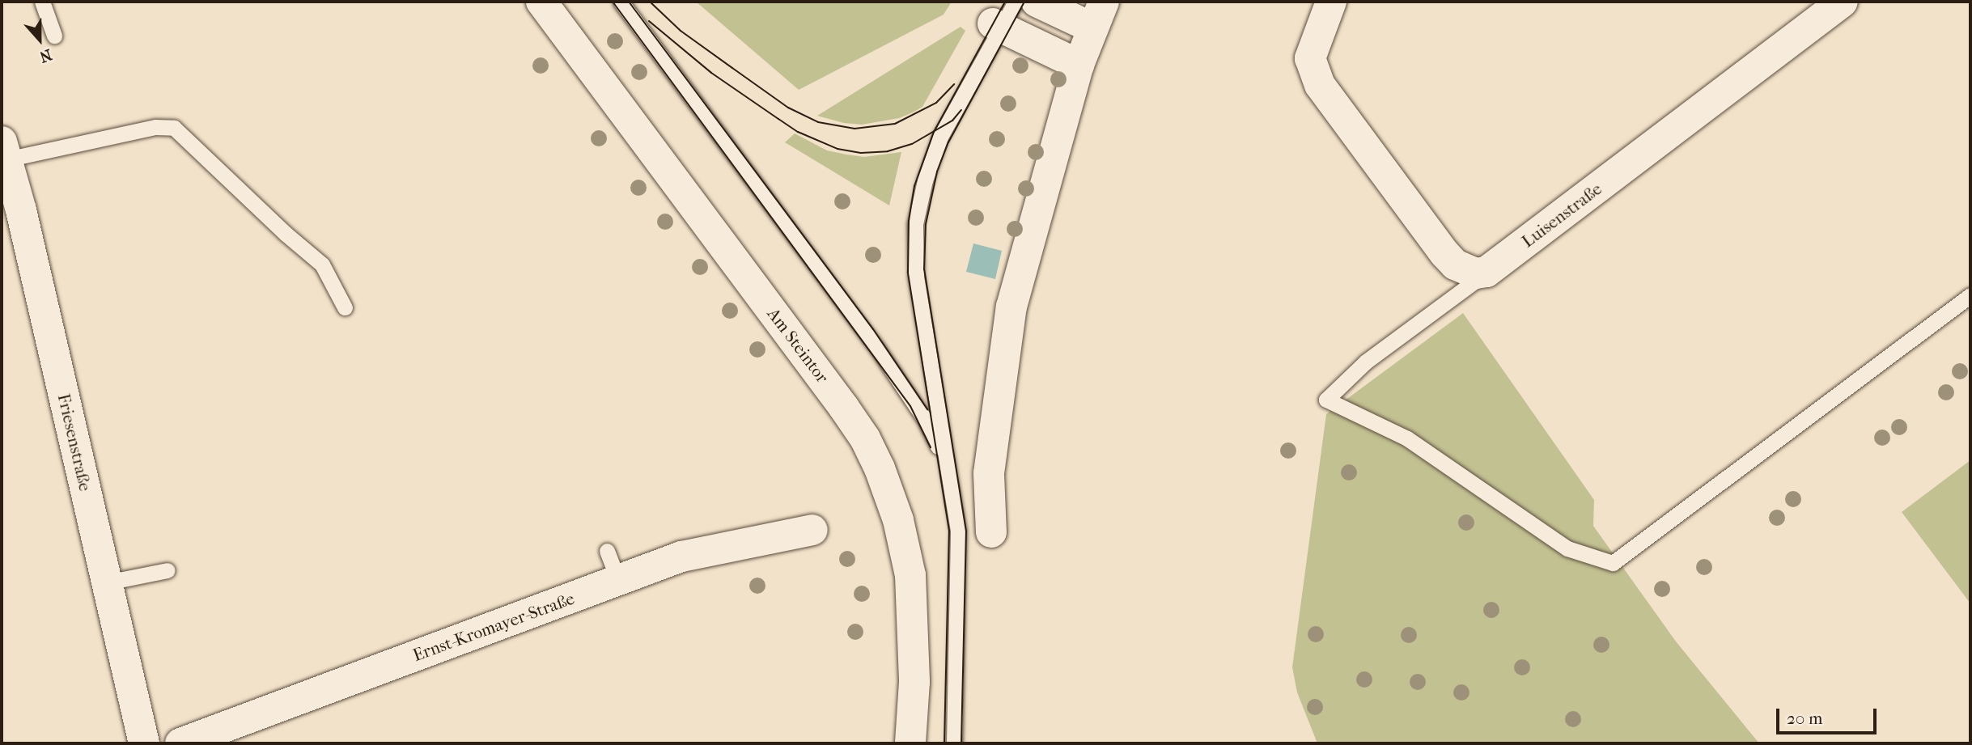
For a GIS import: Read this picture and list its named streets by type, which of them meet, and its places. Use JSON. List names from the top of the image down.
{
  "streets": {
    "street": [
      "Luisenstraße",
      "Am Steintor",
      "Friesenstraße",
      "Ernst-Kromayer-Straße"
    ]
  },
  "scale_bar": "20 m",
  "north": "bottom"
}
